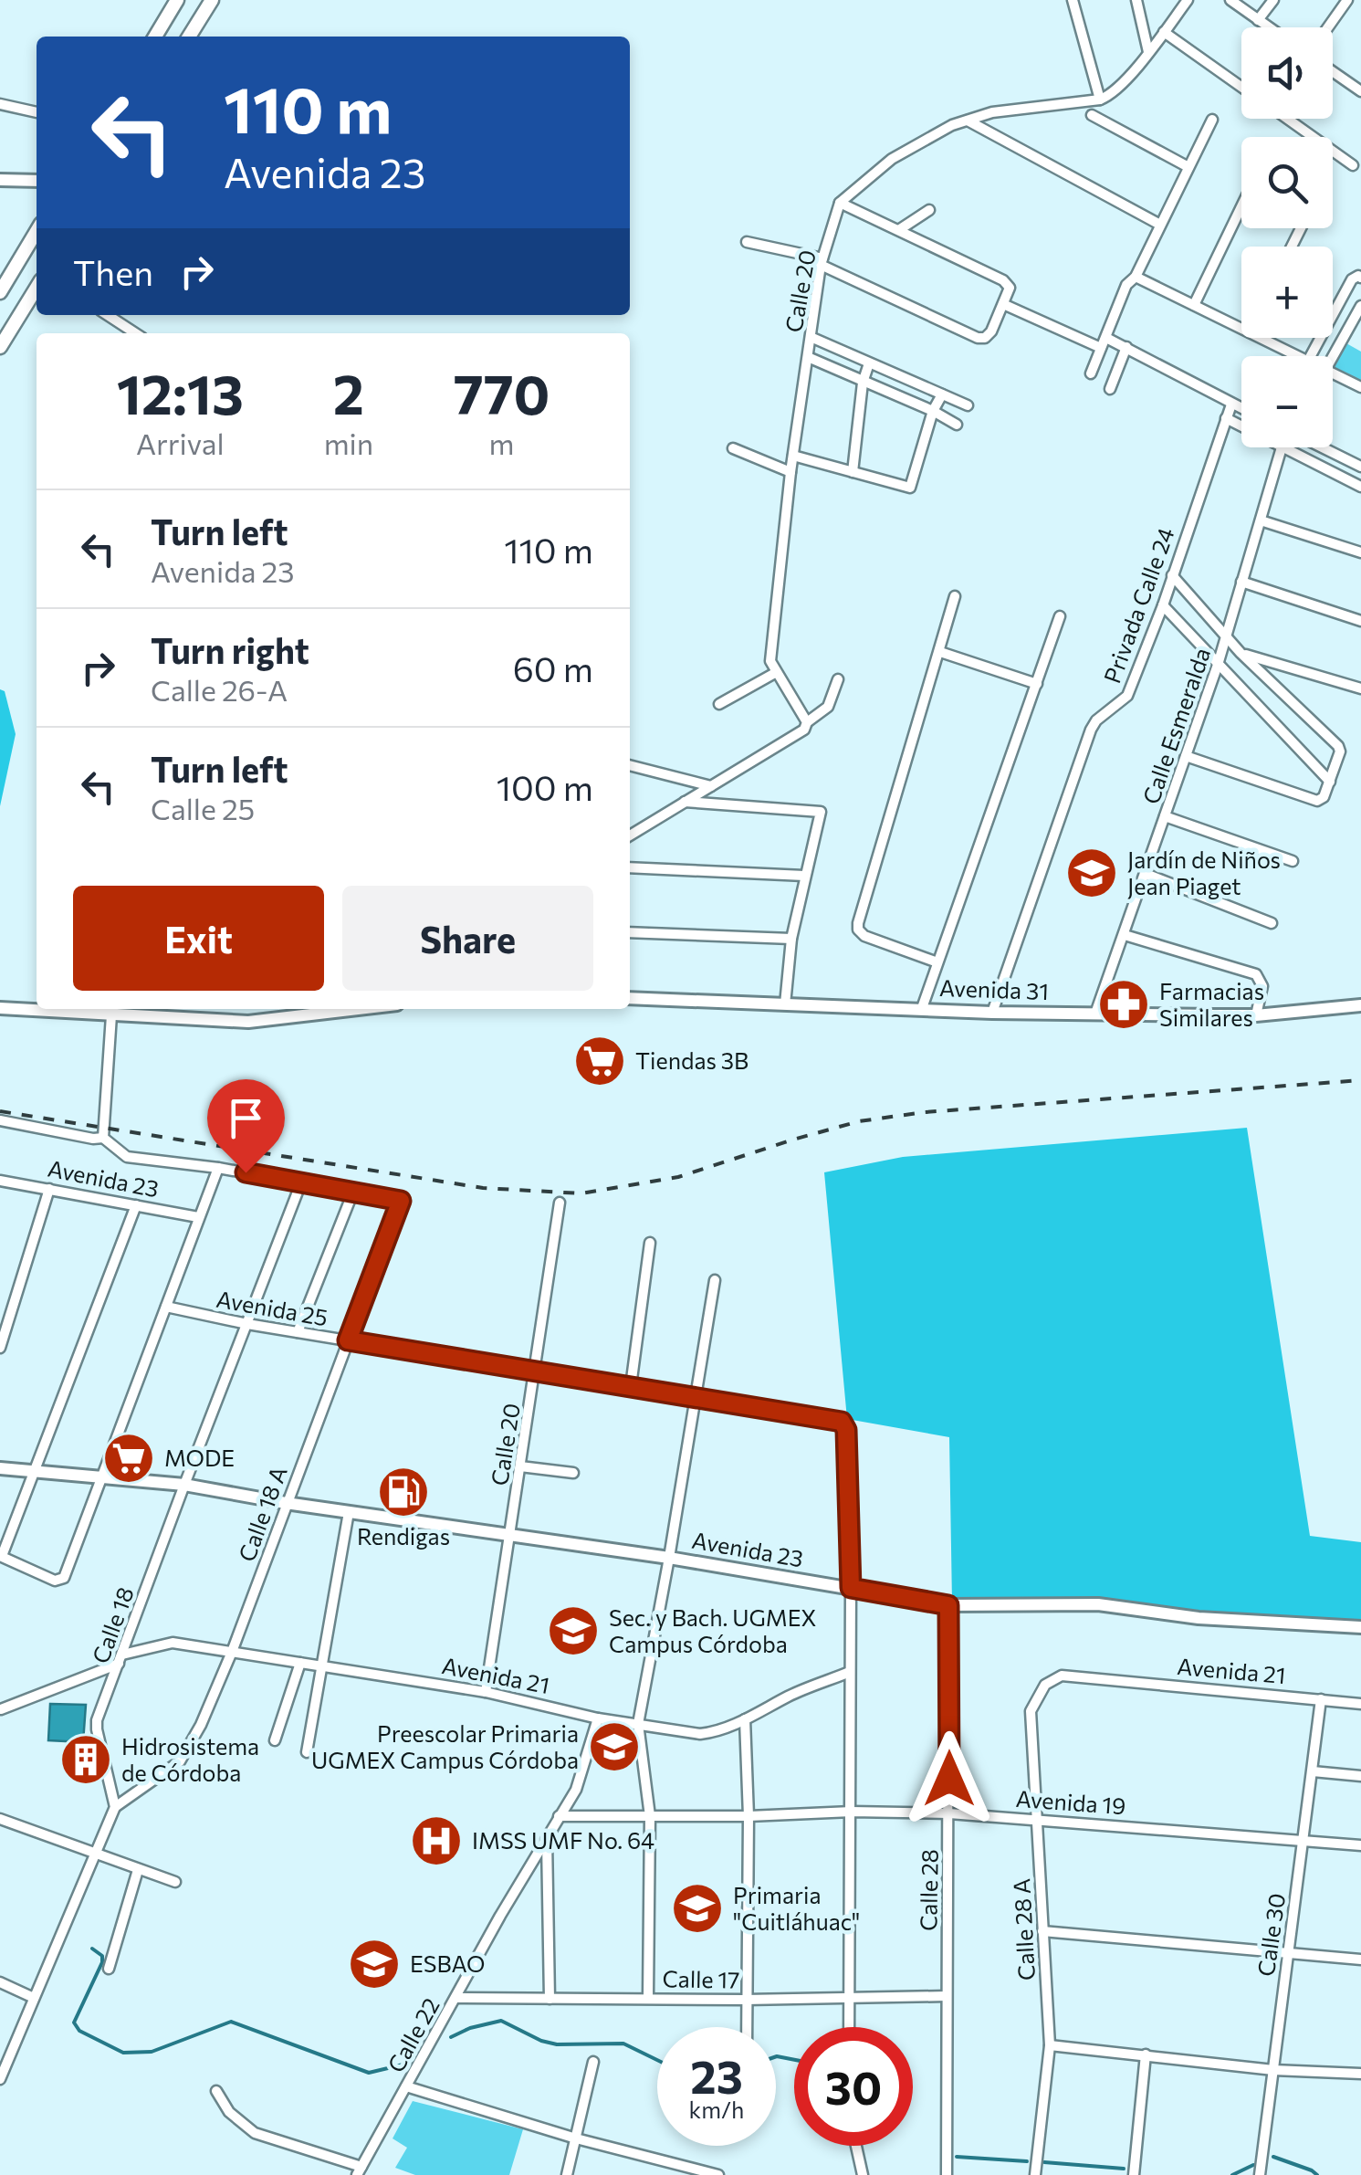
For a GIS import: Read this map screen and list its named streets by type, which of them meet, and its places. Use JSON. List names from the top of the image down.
{
  "streets": {
    "street": [
      "Calle 20",
      "Privada Calle 24",
      "Calle Esmeralda",
      "Avenida 31",
      "Avenida 23",
      "Avenida 25",
      "Calle 18 A",
      "Calle 18",
      "Avenida 21",
      "Avenida 19",
      "Calle 28",
      "Calle 28 A",
      "Calle 30",
      "Calle 17",
      "Calle 22"
    ]
  },
  "crossings": [
    ["Calle 20", "Avenida 23"],
    ["Calle 20", "Avenida 25"],
    ["Calle 20", "Avenida 21"],
    ["Privada Calle 24", "Avenida 31"],
    ["Calle Esmeralda", "Avenida 31"],
    ["Avenida 23", "Avenida 25"],
    ["Avenida 23", "Calle 18 A"],
    ["Avenida 23", "Calle 18"],
    ["Avenida 23", "Calle 28"],
    ["Avenida 25", "Calle 18 A"],
    ["Avenida 25", "Calle 18"],
    ["Calle 18 A", "Calle 18"],
    ["Calle 18 A", "Avenida 21"],
    ["Calle 18", "Avenida 21"],
    ["Avenida 21", "Calle 28 A"],
    ["Avenida 21", "Calle 30"],
    ["Avenida 21", "Calle 22"],
    ["Avenida 19", "Calle 28"],
    ["Avenida 19", "Calle 28 A"],
    ["Avenida 19", "Calle 30"],
    ["Avenida 19", "Calle 22"],
    ["Calle 28", "Calle 17"],
    ["Calle 17", "Calle 22"]
  ],
  "places": {
    "school or university": [
      "Jardín de Niños Jean Piaget",
      "Sec. y Bach. UGMEX Campus Córdoba",
      "Preescolar Primaria UGMEX Campus Córdoba",
      "Primaria \"Cuitláhuac\"",
      "ESBAO"
    ],
    "pharmacy": ["Farmacias Similares"],
    "supermarket": ["Tiendas 3B", "MODE"],
    "fuel station": ["Rendigas"],
    "building": ["Hidrosistema de Córdoba"],
    "hospital": ["IMSS UMF No. 64"]
  },
  "page": {
    "map_buttons": ["+", "−"],
    "turn": ["110 m", "Avenida 23"],
    "then": "Then",
    "eta": [
      "12:13",
      "Arrival",
      "2",
      "min",
      "770",
      "m"
    ],
    "list": [
      {
        "name": "Turn left",
        "note": "Avenida 23",
        "value": "110 m"
      },
      {
        "name": "Turn right",
        "note": "Calle 26-A",
        "value": "60 m"
      },
      {
        "name": "Turn left",
        "note": "Calle 25",
        "value": "100 m"
      }
    ],
    "buttons": ["Exit", "Share"],
    "speed": "23 km/h",
    "limit": "30"
  }
}
